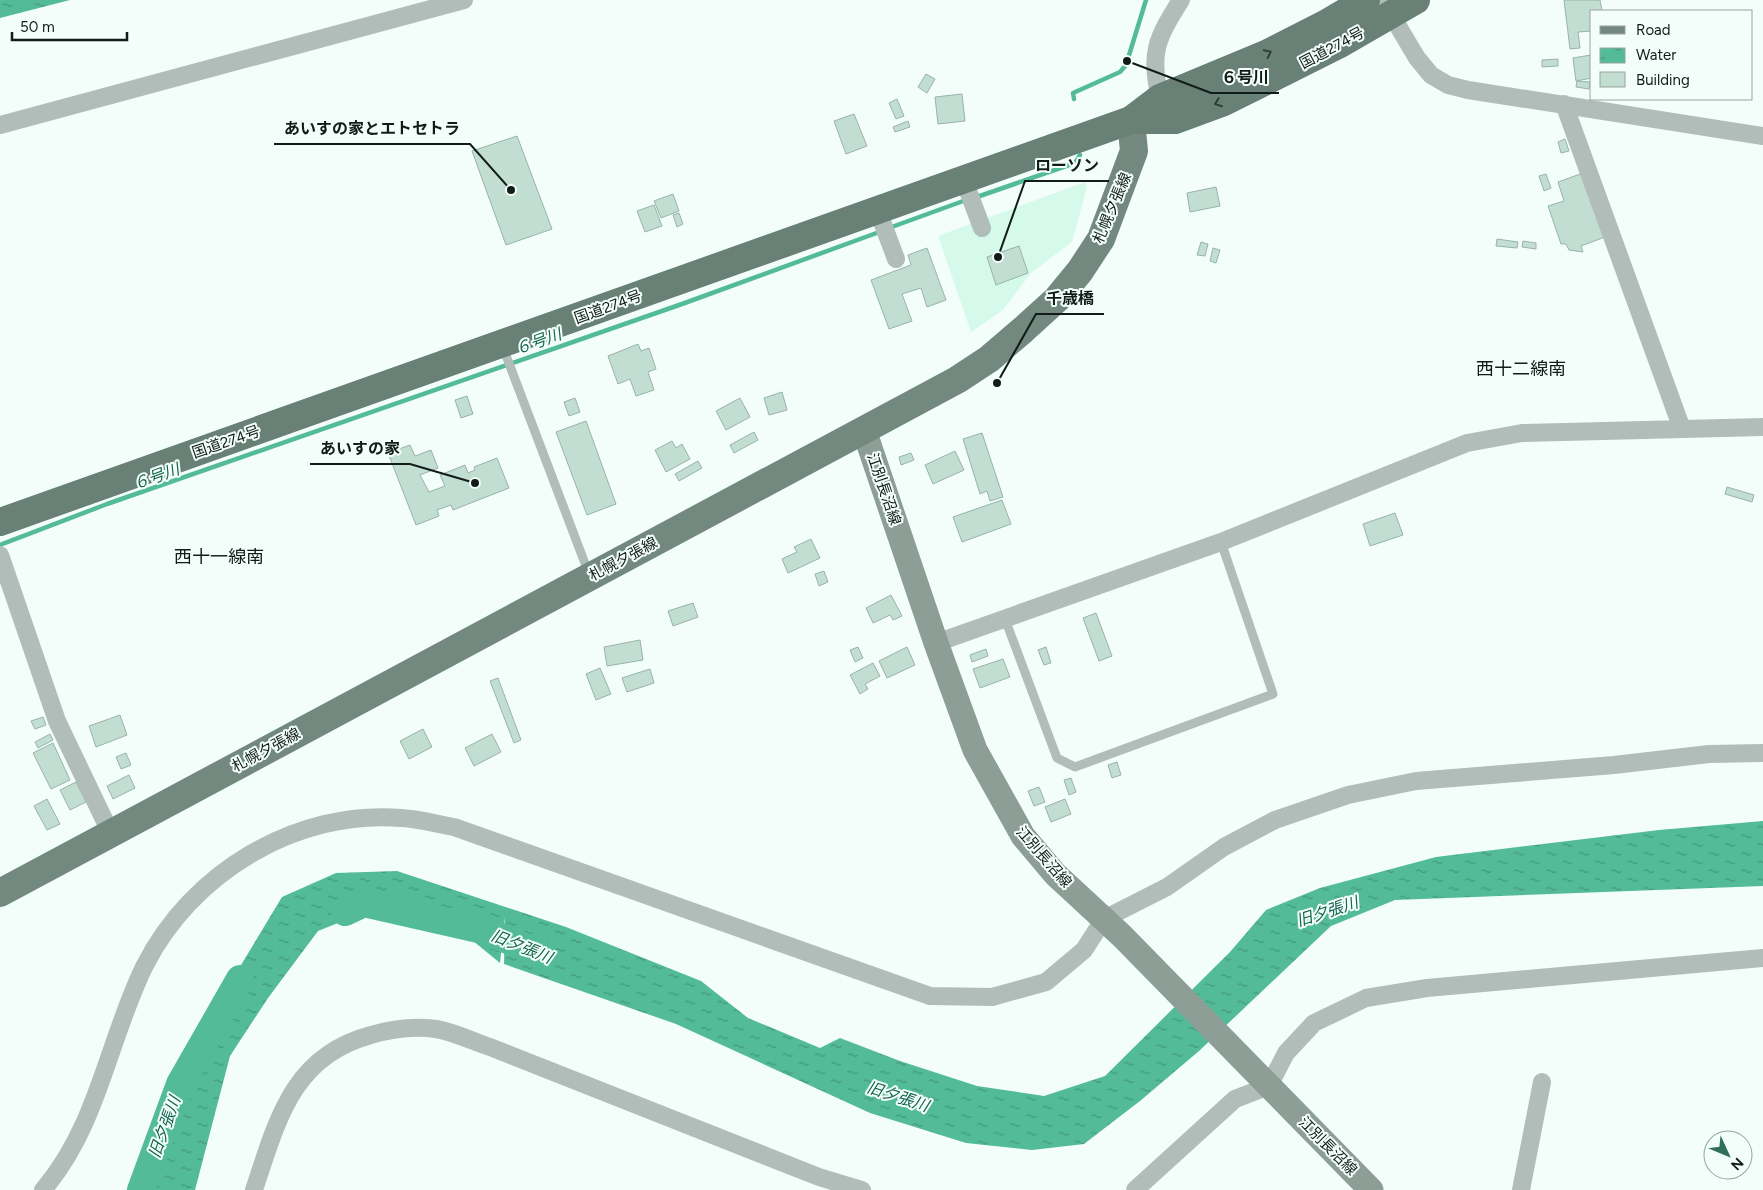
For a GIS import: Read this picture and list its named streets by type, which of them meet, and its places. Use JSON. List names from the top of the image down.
{
  "streets": {
    "highway": ["国道274号"],
    "main road": ["札幌夕張線", "江別長沼線"]
  },
  "crossings": [
    ["国道274号", "札幌夕張線"],
    ["札幌夕張線", "江別長沼線"]
  ],
  "districts": ["西十二線南", "西十一線南"],
  "water": ["６号川", "旧夕張川"],
  "places": [
    "６号川",
    "あいすの家とエトセトラ",
    "ローソン",
    "千歳橋",
    "あいすの家"
  ],
  "legend": ["Road", "Water", "Building"],
  "scale_bar": "50 m",
  "north": "bottom right"
}
